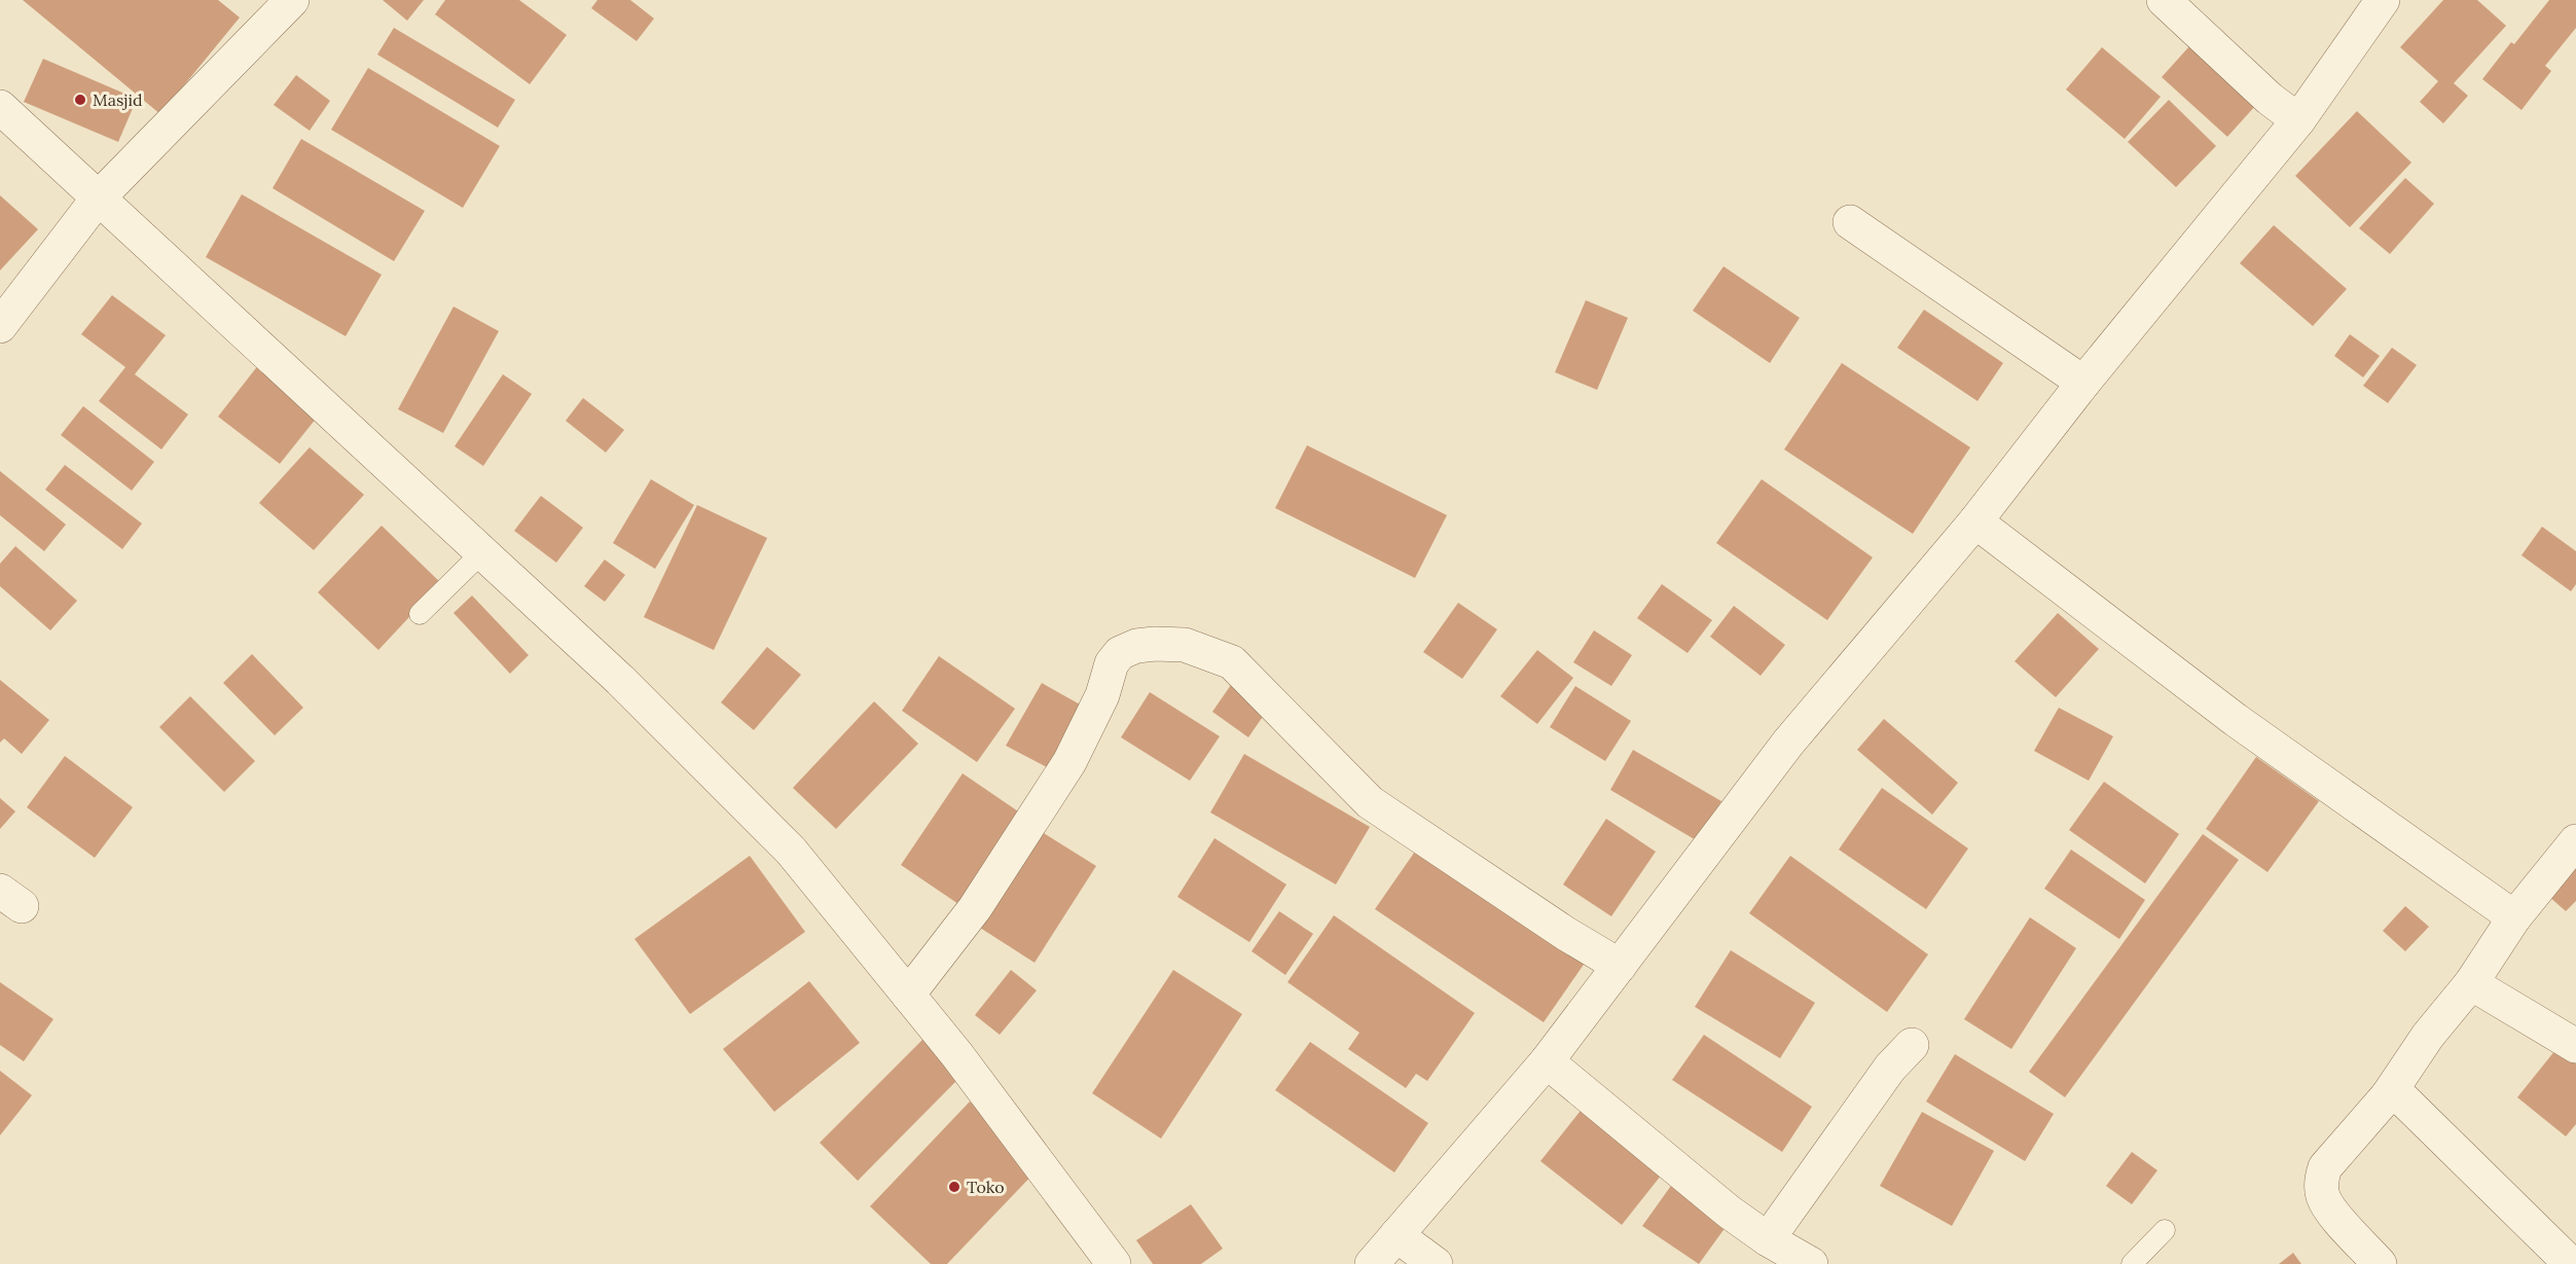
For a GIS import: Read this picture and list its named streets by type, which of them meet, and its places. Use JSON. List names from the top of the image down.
{
  "places": ["Masjid", "Toko"]
}
